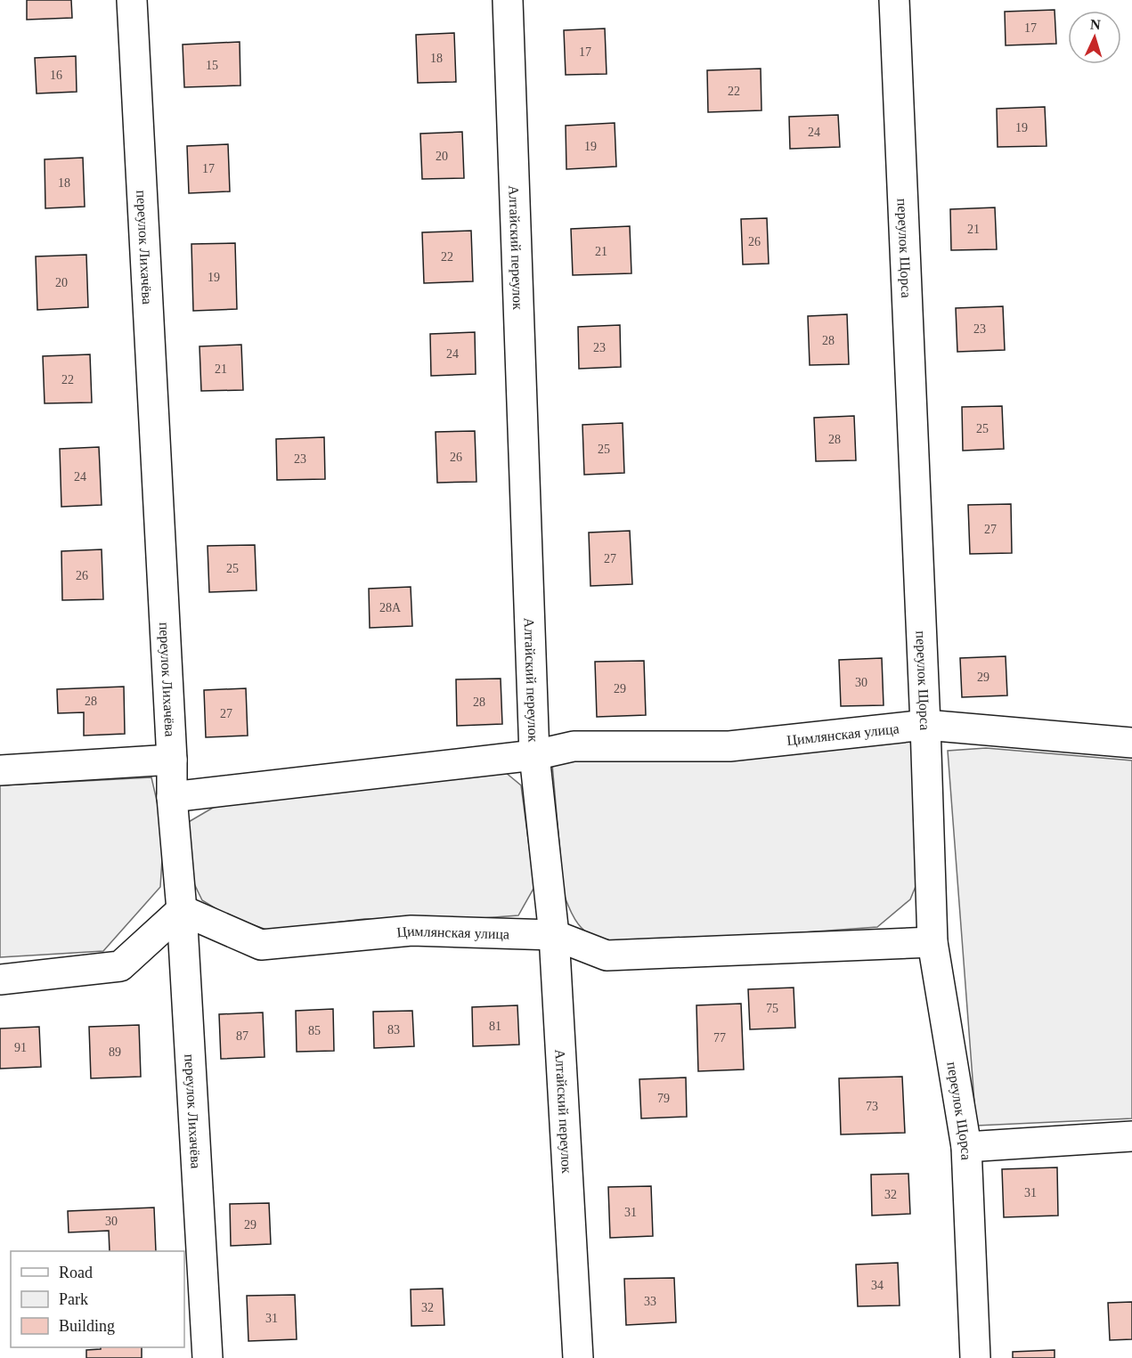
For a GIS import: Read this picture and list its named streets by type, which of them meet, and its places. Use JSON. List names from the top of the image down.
{
  "streets": {
    "street": [
      "переулок Лихачёва",
      "Алтайский переулок",
      "переулок Щорса",
      "Цимлянская улица"
    ]
  },
  "crossings": [
    ["переулок Лихачёва", "Цимлянская улица"],
    ["Алтайский переулок", "Цимлянская улица"],
    ["переулок Щорса", "Цимлянская улица"]
  ],
  "house_numbers": [
    "17",
    "17",
    "18",
    "15",
    "16",
    "22",
    "19",
    "24",
    "19",
    "20",
    "17",
    "18",
    "21",
    "26",
    "21",
    "22",
    "19",
    "20",
    "23",
    "28",
    "23",
    "24",
    "21",
    "22",
    "25",
    "28",
    "25",
    "26",
    "23",
    "24",
    "27",
    "27",
    "25",
    "26",
    "28А",
    "29",
    "30",
    "29",
    "28",
    "28",
    "27",
    "75",
    "81",
    "83",
    "85",
    "87",
    "77",
    "91",
    "89",
    "79",
    "73",
    "31",
    "32",
    "31",
    "30",
    "29",
    "34",
    "33",
    "32",
    "31"
  ],
  "legend": ["Road", "Park", "Building"],
  "north": "top"
}
